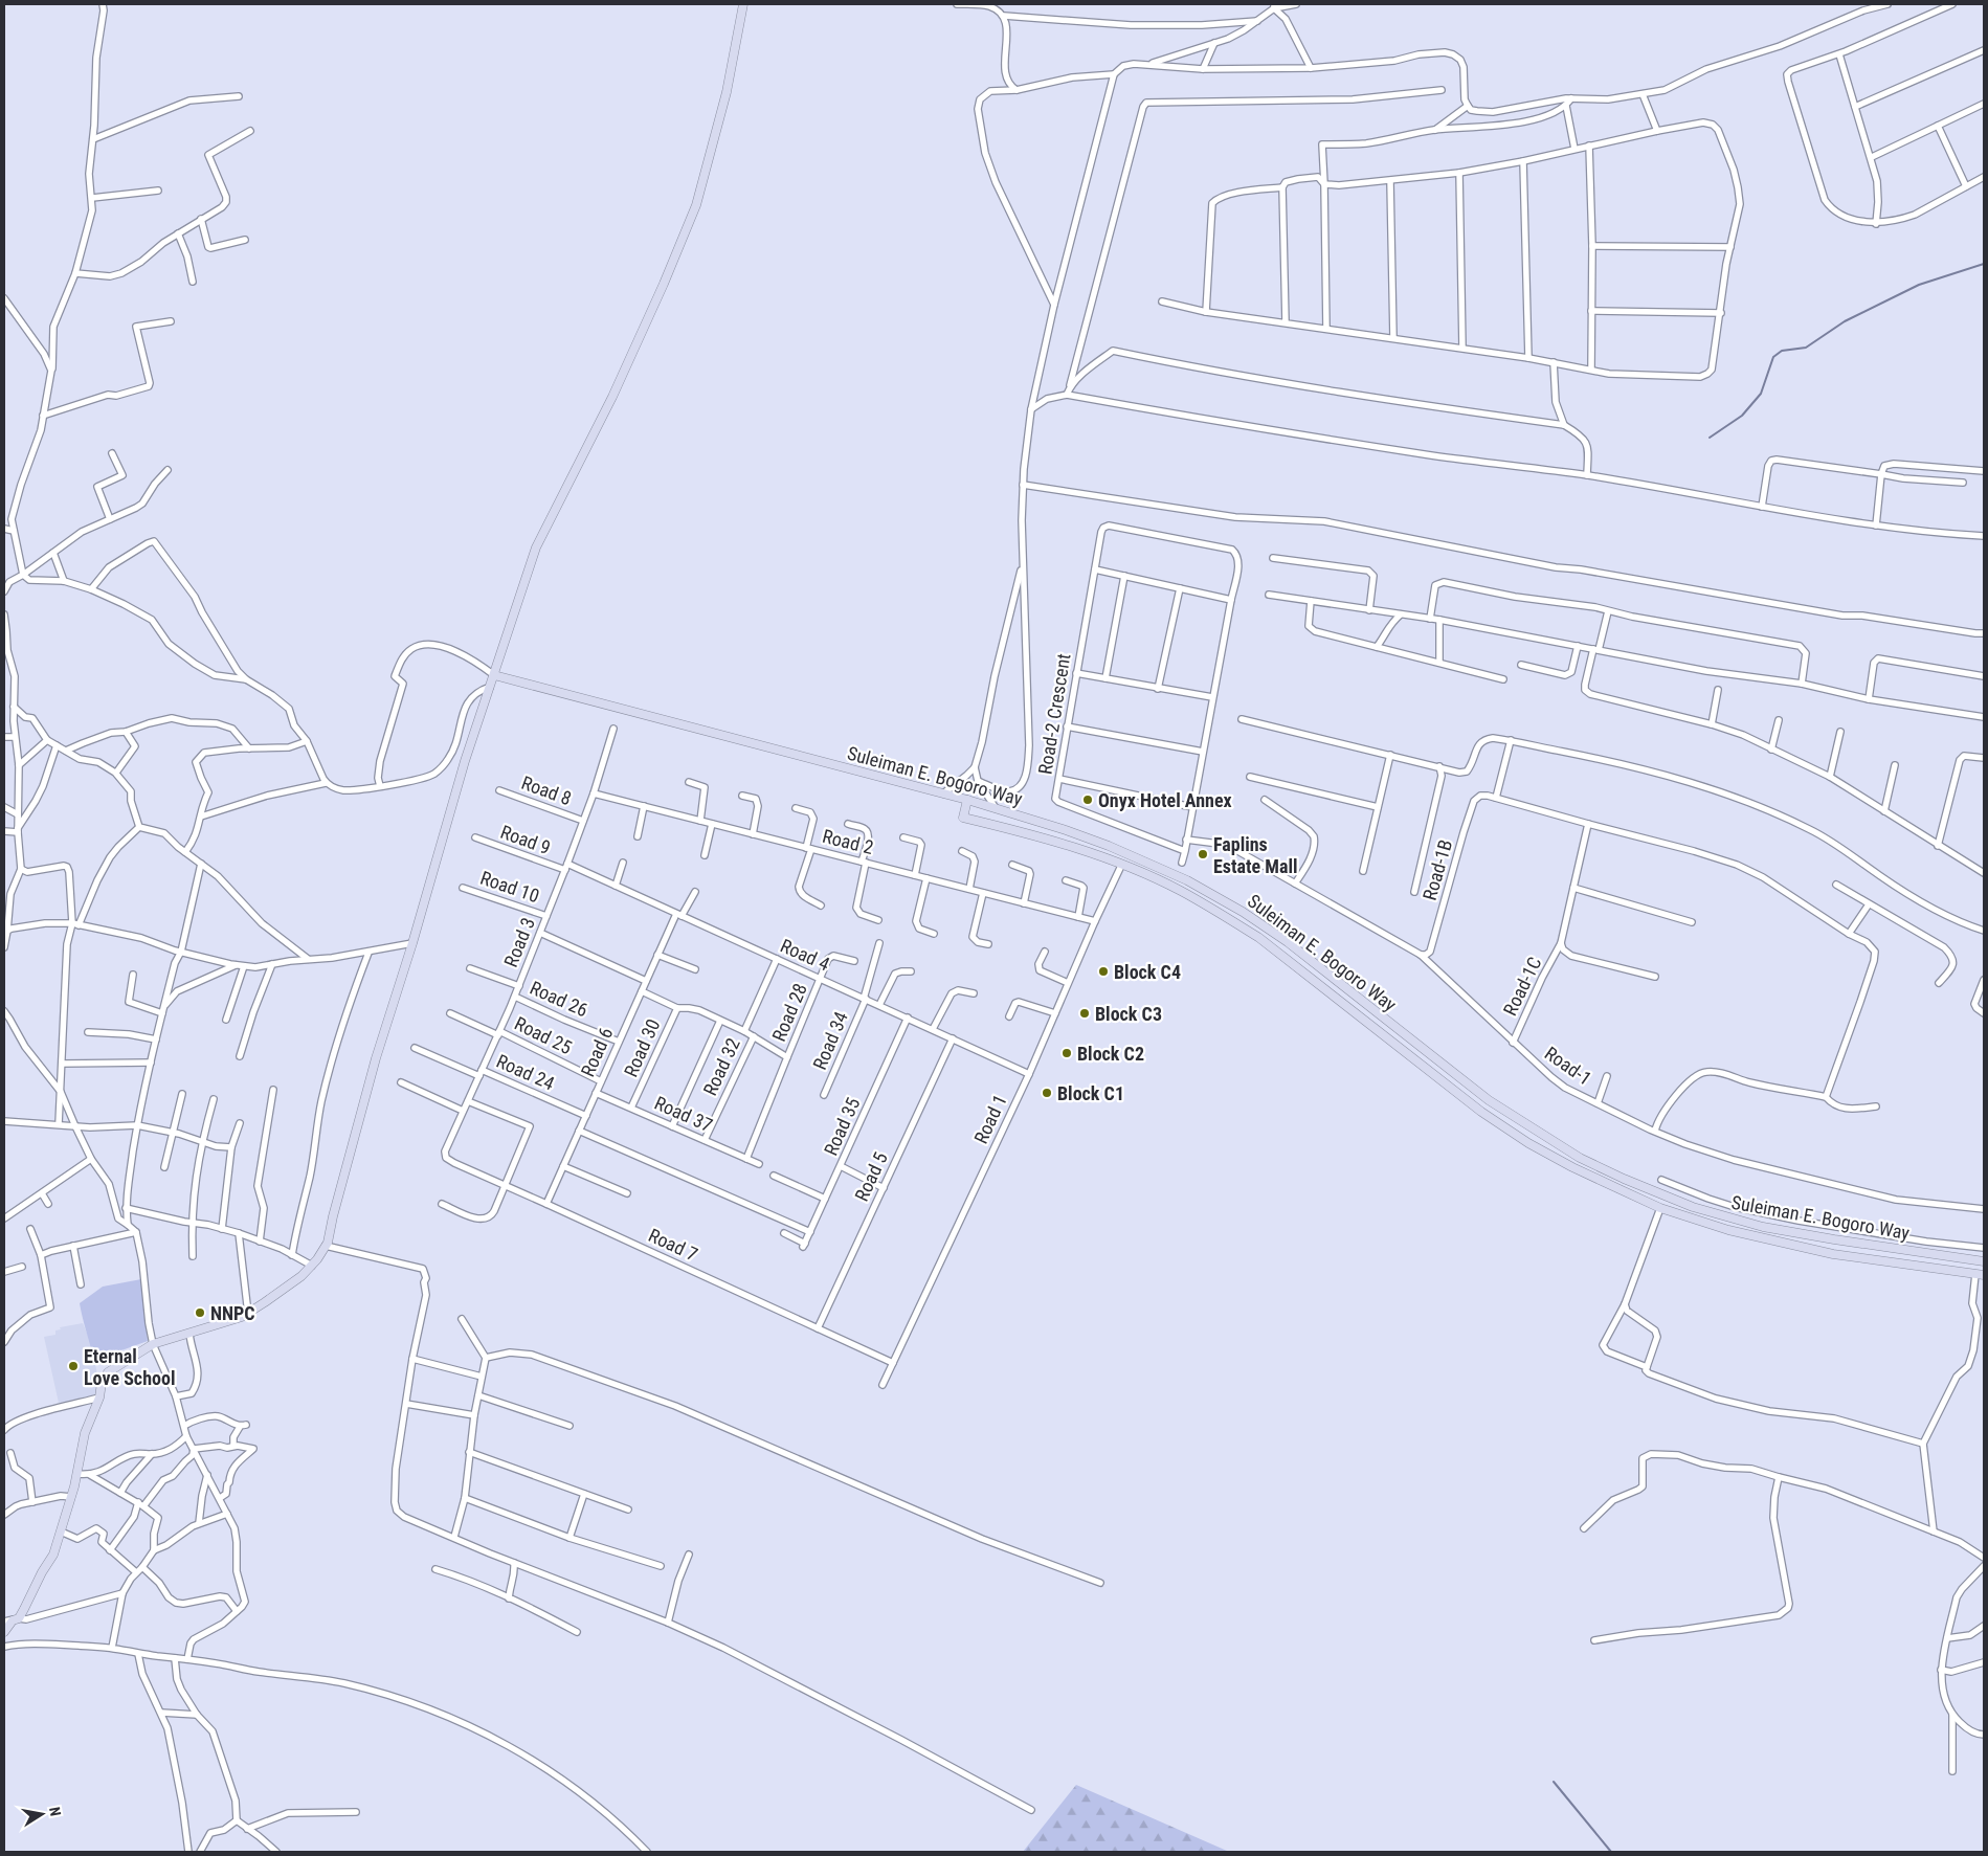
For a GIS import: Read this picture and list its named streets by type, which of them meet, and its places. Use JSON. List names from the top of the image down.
{
  "streets": {
    "main road": ["Suleiman E. Bogoro Way"],
    "street": [
      "Road-2 Crescent",
      "Road 8",
      "Road 9",
      "Road 2",
      "Road-1B",
      "Road 10",
      "Road 3",
      "Road 4",
      "Road-1C",
      "Road 26",
      "Road 28",
      "Road 25",
      "Road 34",
      "Road 30",
      "Road 6",
      "Road-1",
      "Road 32",
      "Road 24",
      "Road 37",
      "Road 1",
      "Road 35",
      "Road 5",
      "Road 7"
    ]
  },
  "crossings": [
    ["Suleiman E. Bogoro Way", "Road 1"],
    ["Road 8", "Road 3"],
    ["Road 9", "Road 3"],
    ["Road 9", "Road 4"],
    ["Road 2", "Road 3"],
    ["Road 2", "Road 1"],
    ["Road-1B", "Road-1"],
    ["Road 10", "Road 3"],
    ["Road 3", "Road 4"],
    ["Road 3", "Road 26"],
    ["Road 3", "Road 25"],
    ["Road 3", "Road 24"],
    ["Road 3", "Road 7"],
    ["Road 4", "Road 28"],
    ["Road 4", "Road 34"],
    ["Road 4", "Road 6"],
    ["Road 4", "Road 1"],
    ["Road 4", "Road 35"],
    ["Road 4", "Road 5"],
    ["Road-1C", "Road-1"],
    ["Road 26", "Road 6"],
    ["Road 28", "Road 37"],
    ["Road 25", "Road 6"],
    ["Road 30", "Road 6"],
    ["Road 30", "Road 37"],
    ["Road 6", "Road 24"],
    ["Road 6", "Road 37"],
    ["Road 6", "Road 7"],
    ["Road 32", "Road 37"],
    ["Road 1", "Road 7"],
    ["Road 5", "Road 7"]
  ],
  "places": [
    "Onyx Hotel Annex",
    "Faplins Estate Mall",
    "Block C4",
    "Block C3",
    "Block C2",
    "Block C1",
    "NNPC",
    "Eternal Love School"
  ],
  "north": "right"
}
